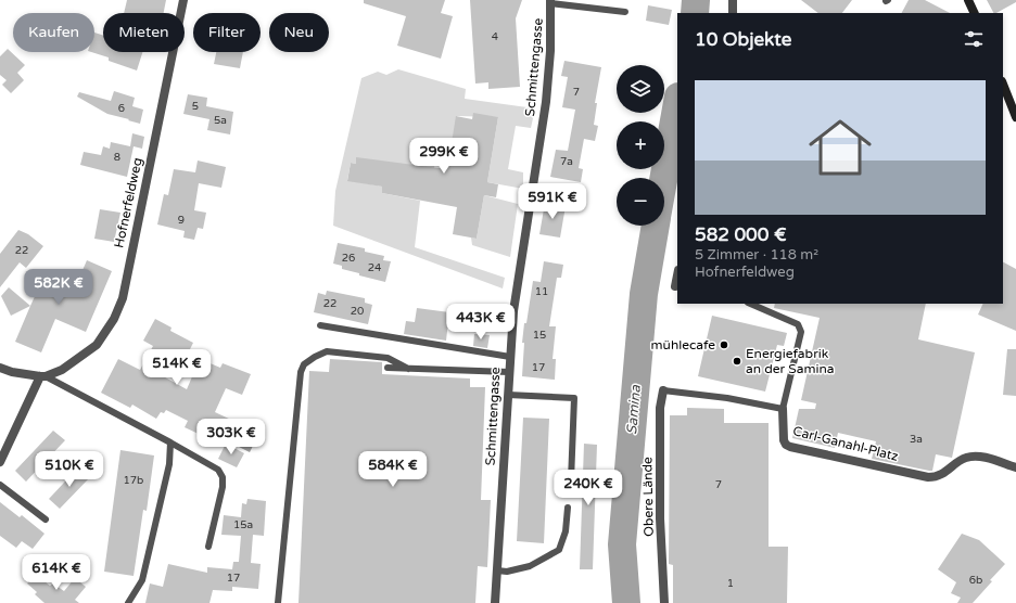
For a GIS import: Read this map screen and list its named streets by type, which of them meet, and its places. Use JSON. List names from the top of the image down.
{
  "streets": {
    "street": [
      "Schmittengasse",
      "Hofnerfeldweg",
      "Carl-Ganahl-Platz",
      "Obere Lände"
    ]
  },
  "water": ["Samina"],
  "places": ["mühlecafe", "Energiefabrik an der Samina"],
  "house_numbers": [
    "4",
    "7",
    "5",
    "6",
    "5a",
    "8",
    "7a",
    "9",
    "22",
    "26",
    "24",
    "11",
    "22",
    "20",
    "15",
    "17",
    "3a",
    "17b",
    "7",
    "15a",
    "17",
    "6b",
    "1"
  ],
  "page": {
    "chip": [
      "Kaufen",
      "Mieten",
      "Filter",
      "Neu"
    ],
    "heading": "10 Objekte",
    "map_buttons": ["+", "−"],
    "list": [
      {
        "name": "582 000 €",
        "note": "5 Zimmer · 118 m² · Hofnerfeldweg"
      }
    ],
    "price": [
      "299K €",
      "591K €",
      "582K €",
      "443K €",
      "514K €",
      "303K €",
      "510K €",
      "584K €",
      "240K €",
      "614K €"
    ]
  }
}
